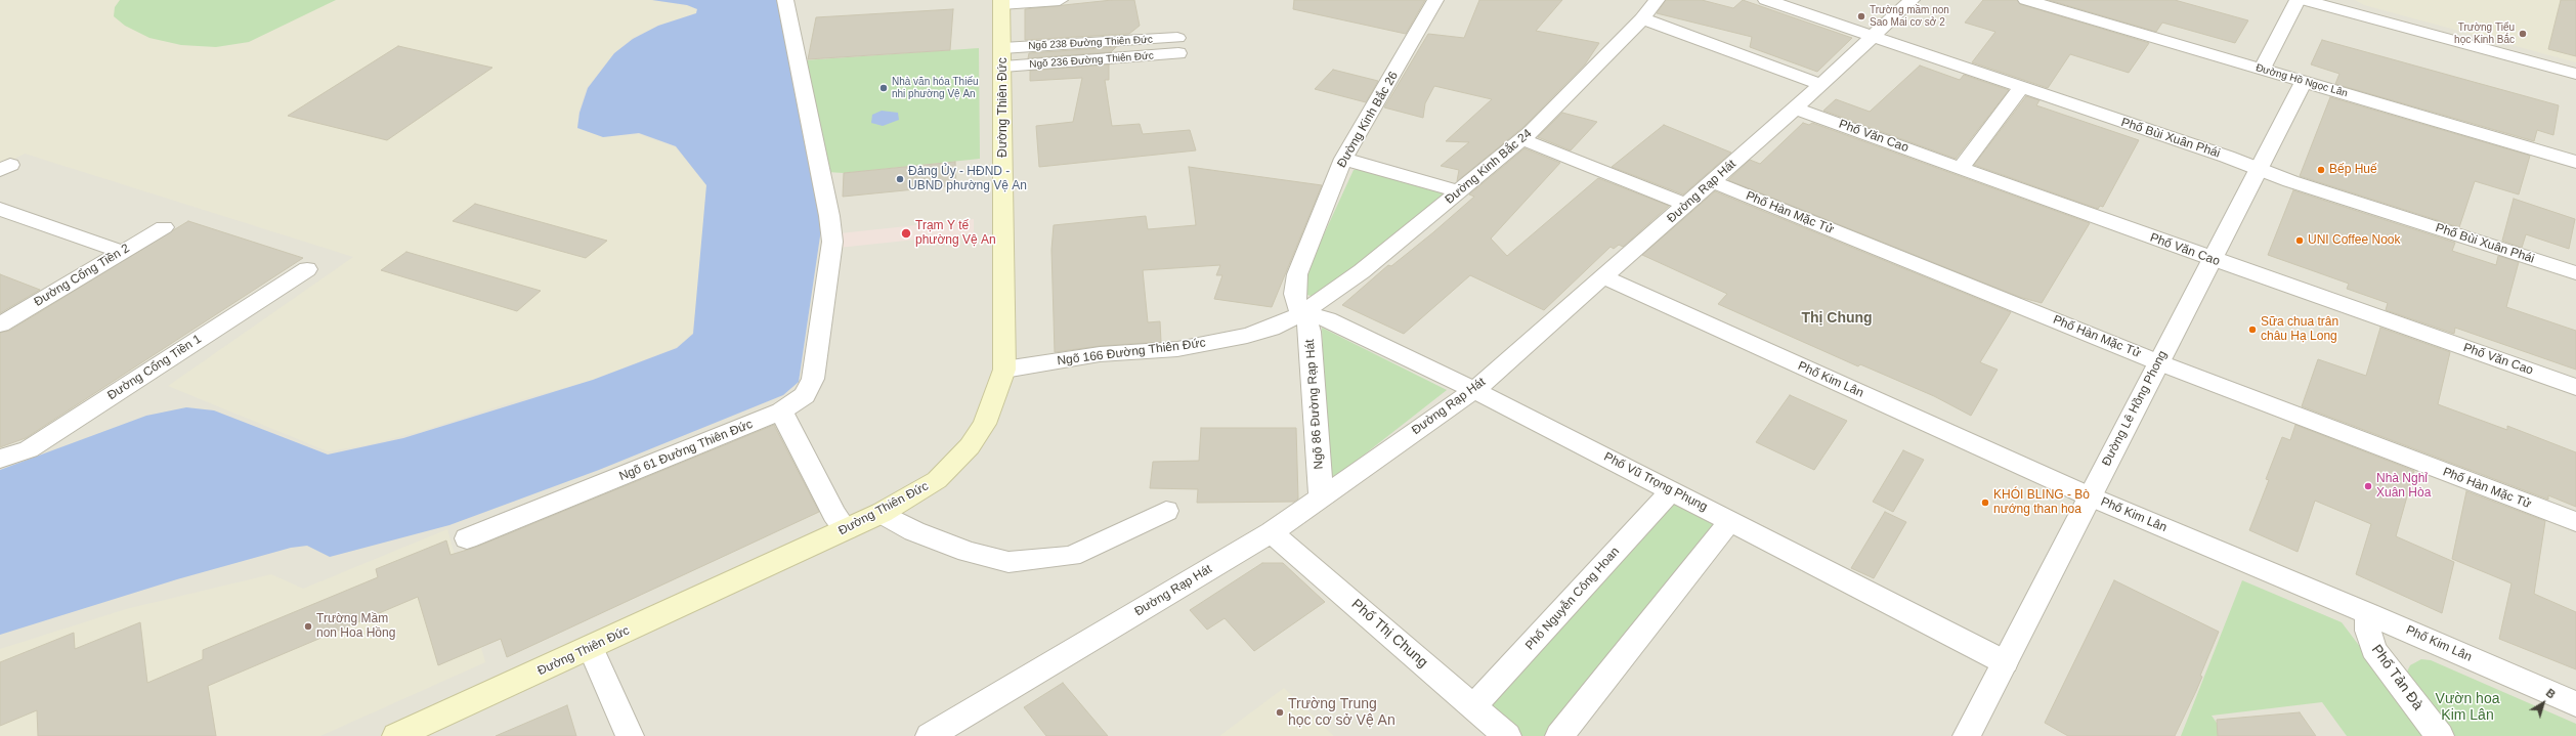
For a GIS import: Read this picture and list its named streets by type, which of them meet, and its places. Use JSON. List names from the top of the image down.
{
  "streets": {
    "main road": ["Đường Thiên Đức"],
    "street": [
      "Ngõ 236 Đường Thiên Đức",
      "Đường Hồ Ngọc Lân",
      "Đường Kinh Bắc 26",
      "Phố Văn Cao",
      "Phố Bùi Xuân Phái",
      "Đường Kinh Bắc 24",
      "Đường Rạp Hát",
      "Phố Hàn Mặc Tử",
      "Đường Cổng Tiền 2",
      "Ngõ 166 Đường Thiên Đức",
      "Đường Cổng Tiền 1",
      "Phố Kim Lân",
      "Ngõ 86 Đường Rạp Hát",
      "Đường Lê Hồng Phong",
      "Ngõ 61 Đường Thiên Đức",
      "Phố Vũ Trọng Phụng",
      "Phố Nguyễn Công Hoan",
      "Phố Thị Chung",
      "Phố Tản Đà"
    ]
  },
  "crossings": [
    ["Ngõ 236 Đường Thiên Đức", "Đường Thiên Đức"],
    ["Đường Hồ Ngọc Lân", "Đường Lê Hồng Phong"],
    ["Đường Thiên Đức", "Ngõ 166 Đường Thiên Đức"],
    ["Đường Kinh Bắc 26", "Đường Kinh Bắc 24"],
    ["Đường Kinh Bắc 26", "Ngõ 166 Đường Thiên Đức"],
    ["Đường Kinh Bắc 26", "Ngõ 86 Đường Rạp Hát"],
    ["Đường Kinh Bắc 26", "Phố Vũ Trọng Phụng"],
    ["Phố Văn Cao", "Đường Rạp Hát"],
    ["Phố Văn Cao", "Đường Lê Hồng Phong"],
    ["Phố Bùi Xuân Phái", "Đường Rạp Hát"],
    ["Phố Bùi Xuân Phái", "Đường Lê Hồng Phong"],
    ["Đường Kinh Bắc 24", "Ngõ 166 Đường Thiên Đức"],
    ["Đường Kinh Bắc 24", "Ngõ 86 Đường Rạp Hát"],
    ["Đường Kinh Bắc 24", "Phố Vũ Trọng Phụng"],
    ["Đường Rạp Hát", "Phố Hàn Mặc Tử"],
    ["Đường Rạp Hát", "Phố Kim Lân"],
    ["Đường Rạp Hát", "Ngõ 86 Đường Rạp Hát"],
    ["Đường Rạp Hát", "Phố Vũ Trọng Phụng"],
    ["Đường Rạp Hát", "Phố Thị Chung"],
    ["Phố Hàn Mặc Tử", "Đường Lê Hồng Phong"],
    ["Ngõ 166 Đường Thiên Đức", "Ngõ 86 Đường Rạp Hát"],
    ["Ngõ 166 Đường Thiên Đức", "Phố Vũ Trọng Phụng"],
    ["Phố Kim Lân", "Đường Lê Hồng Phong"],
    ["Phố Kim Lân", "Phố Tản Đà"],
    ["Ngõ 86 Đường Rạp Hát", "Phố Vũ Trọng Phụng"],
    ["Đường Lê Hồng Phong", "Phố Vũ Trọng Phụng"],
    ["Phố Vũ Trọng Phụng", "Phố Nguyễn Công Hoan"],
    ["Phố Nguyễn Công Hoan", "Phố Thị Chung"]
  ],
  "districts": ["Thị Chung"],
  "parks": ["Vườn hoa Kim Lân"],
  "places": [
    "Trường mầm non Sao Mai cơ sở 2",
    "Trường Tiểu học Kinh Bắc",
    "Nhà văn hóa Thiếu nhi phường Vệ An",
    "Bếp Huế",
    "Đảng Ủy - HĐND - UBND phường Vệ An",
    "Trạm Y tế phường Vệ An",
    "UNI Coffee Nook",
    "Sữa chua trân châu Hạ Long",
    "Nhà Nghỉ Xuân Hòa",
    "KHÓI BLING - Bò nướng than hoa",
    "Trường Mầm non Hoa Hồng",
    "Trường Trung học cơ sở Vệ An"
  ],
  "north": "top right"
}
